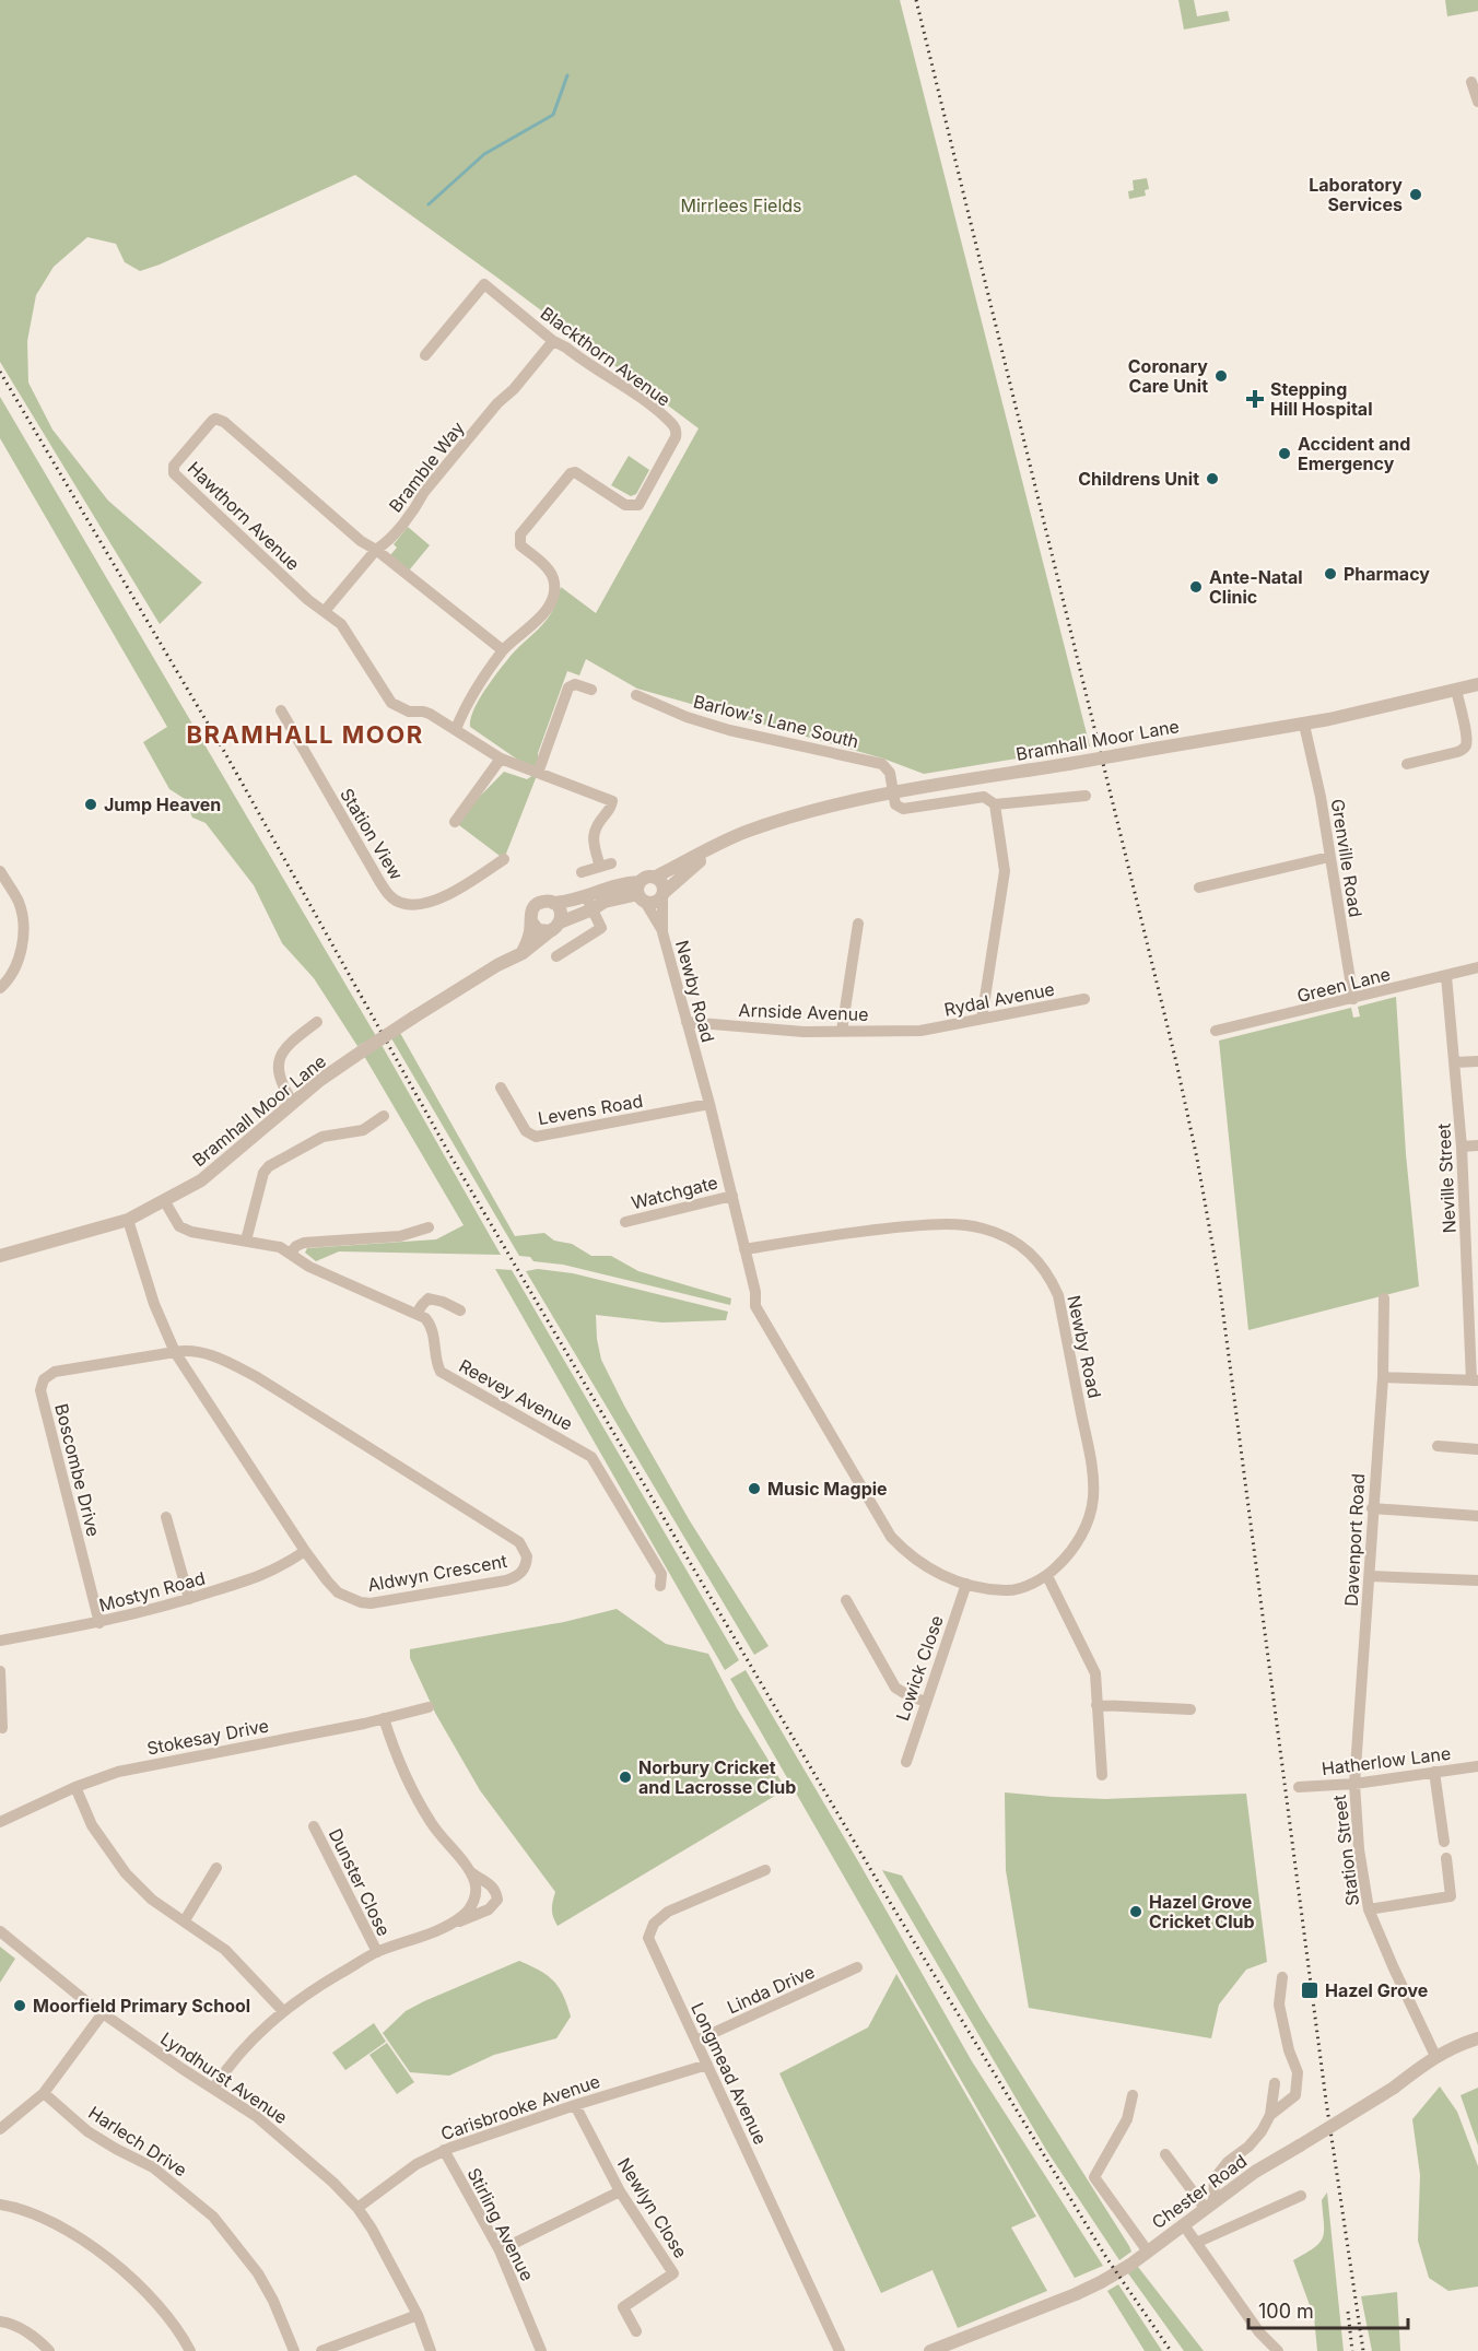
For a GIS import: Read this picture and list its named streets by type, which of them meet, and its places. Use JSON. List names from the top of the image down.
{
  "streets": {
    "street": [
      "Blackthorn Avenue",
      "Bramble Way",
      "Hawthorn Avenue",
      "Barlow's Lane South",
      "Bramhall Moor Lane",
      "Station View",
      "Grenville Road",
      "Green Lane",
      "Newby Road",
      "Rydal Avenue",
      "Arnside Avenue",
      "Levens Road",
      "Neville Street",
      "Watchgate",
      "Reevey Avenue",
      "Boscombe Drive",
      "Davenport Road",
      "Aldwyn Crescent",
      "Mostyn Road",
      "Lowick Close",
      "Stokesay Drive",
      "Hatherlow Lane",
      "Station Street",
      "Dunster Close",
      "Linda Drive",
      "Longmead Avenue",
      "Lyndhurst Avenue",
      "Carisbrooke Avenue",
      "Harlech Drive",
      "Chester Road",
      "Newlyn Close",
      "Stirling Avenue"
    ]
  },
  "crossings": [
    ["Blackthorn Avenue", "Bramble Way"],
    ["Blackthorn Avenue", "Hawthorn Avenue"],
    ["Bramble Way", "Hawthorn Avenue"],
    ["Barlow's Lane South", "Bramhall Moor Lane"],
    ["Bramhall Moor Lane", "Grenville Road"],
    ["Bramhall Moor Lane", "Newby Road"],
    ["Bramhall Moor Lane", "Aldwyn Crescent"],
    ["Grenville Road", "Green Lane"],
    ["Green Lane", "Neville Street"],
    ["Newby Road", "Arnside Avenue"],
    ["Newby Road", "Levens Road"],
    ["Newby Road", "Watchgate"],
    ["Newby Road", "Lowick Close"],
    ["Rydal Avenue", "Arnside Avenue"],
    ["Boscombe Drive", "Aldwyn Crescent"],
    ["Boscombe Drive", "Mostyn Road"],
    ["Davenport Road", "Hatherlow Lane"],
    ["Davenport Road", "Station Street"],
    ["Aldwyn Crescent", "Mostyn Road"],
    ["Hatherlow Lane", "Station Street"],
    ["Station Street", "Chester Road"],
    ["Linda Drive", "Longmead Avenue"],
    ["Longmead Avenue", "Carisbrooke Avenue"],
    ["Lyndhurst Avenue", "Carisbrooke Avenue"],
    ["Carisbrooke Avenue", "Newlyn Close"],
    ["Carisbrooke Avenue", "Stirling Avenue"]
  ],
  "districts": ["BRAMHALL MOOR"],
  "parks": ["Mirrlees Fields"],
  "places": {
    "other": [
      "Laboratory Services",
      "Coronary Care Unit",
      "Accident and Emergency",
      "Childrens Unit",
      "Pharmacy",
      "Ante-Natal Clinic",
      "Jump Heaven",
      "Music Magpie",
      "Norbury Cricket and Lacrosse Club",
      "Hazel Grove Cricket Club",
      "Moorfield Primary School"
    ],
    "health": ["Stepping Hill Hospital"],
    "transit": ["Hazel Grove"]
  },
  "scale_bar": "100 m"
}
